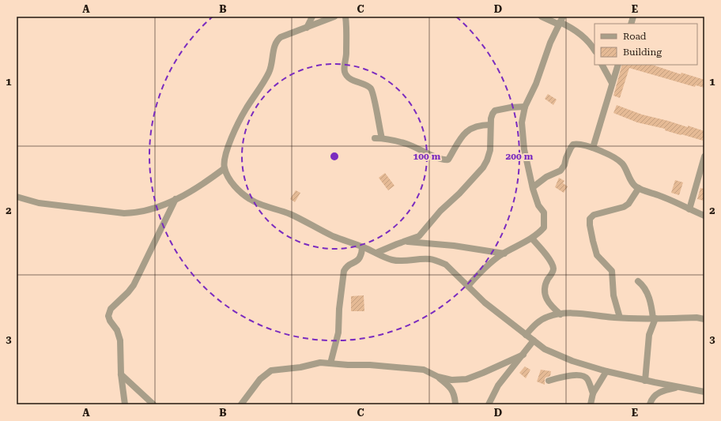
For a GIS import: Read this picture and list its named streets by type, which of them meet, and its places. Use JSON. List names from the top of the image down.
{
  "legend": ["Road", "Building"],
  "grid": {
    "columns": [
      "A",
      "B",
      "C",
      "D",
      "E"
    ],
    "rows": ["1", "2", "3"]
  },
  "rings": ["100 m", "200 m"]
}
